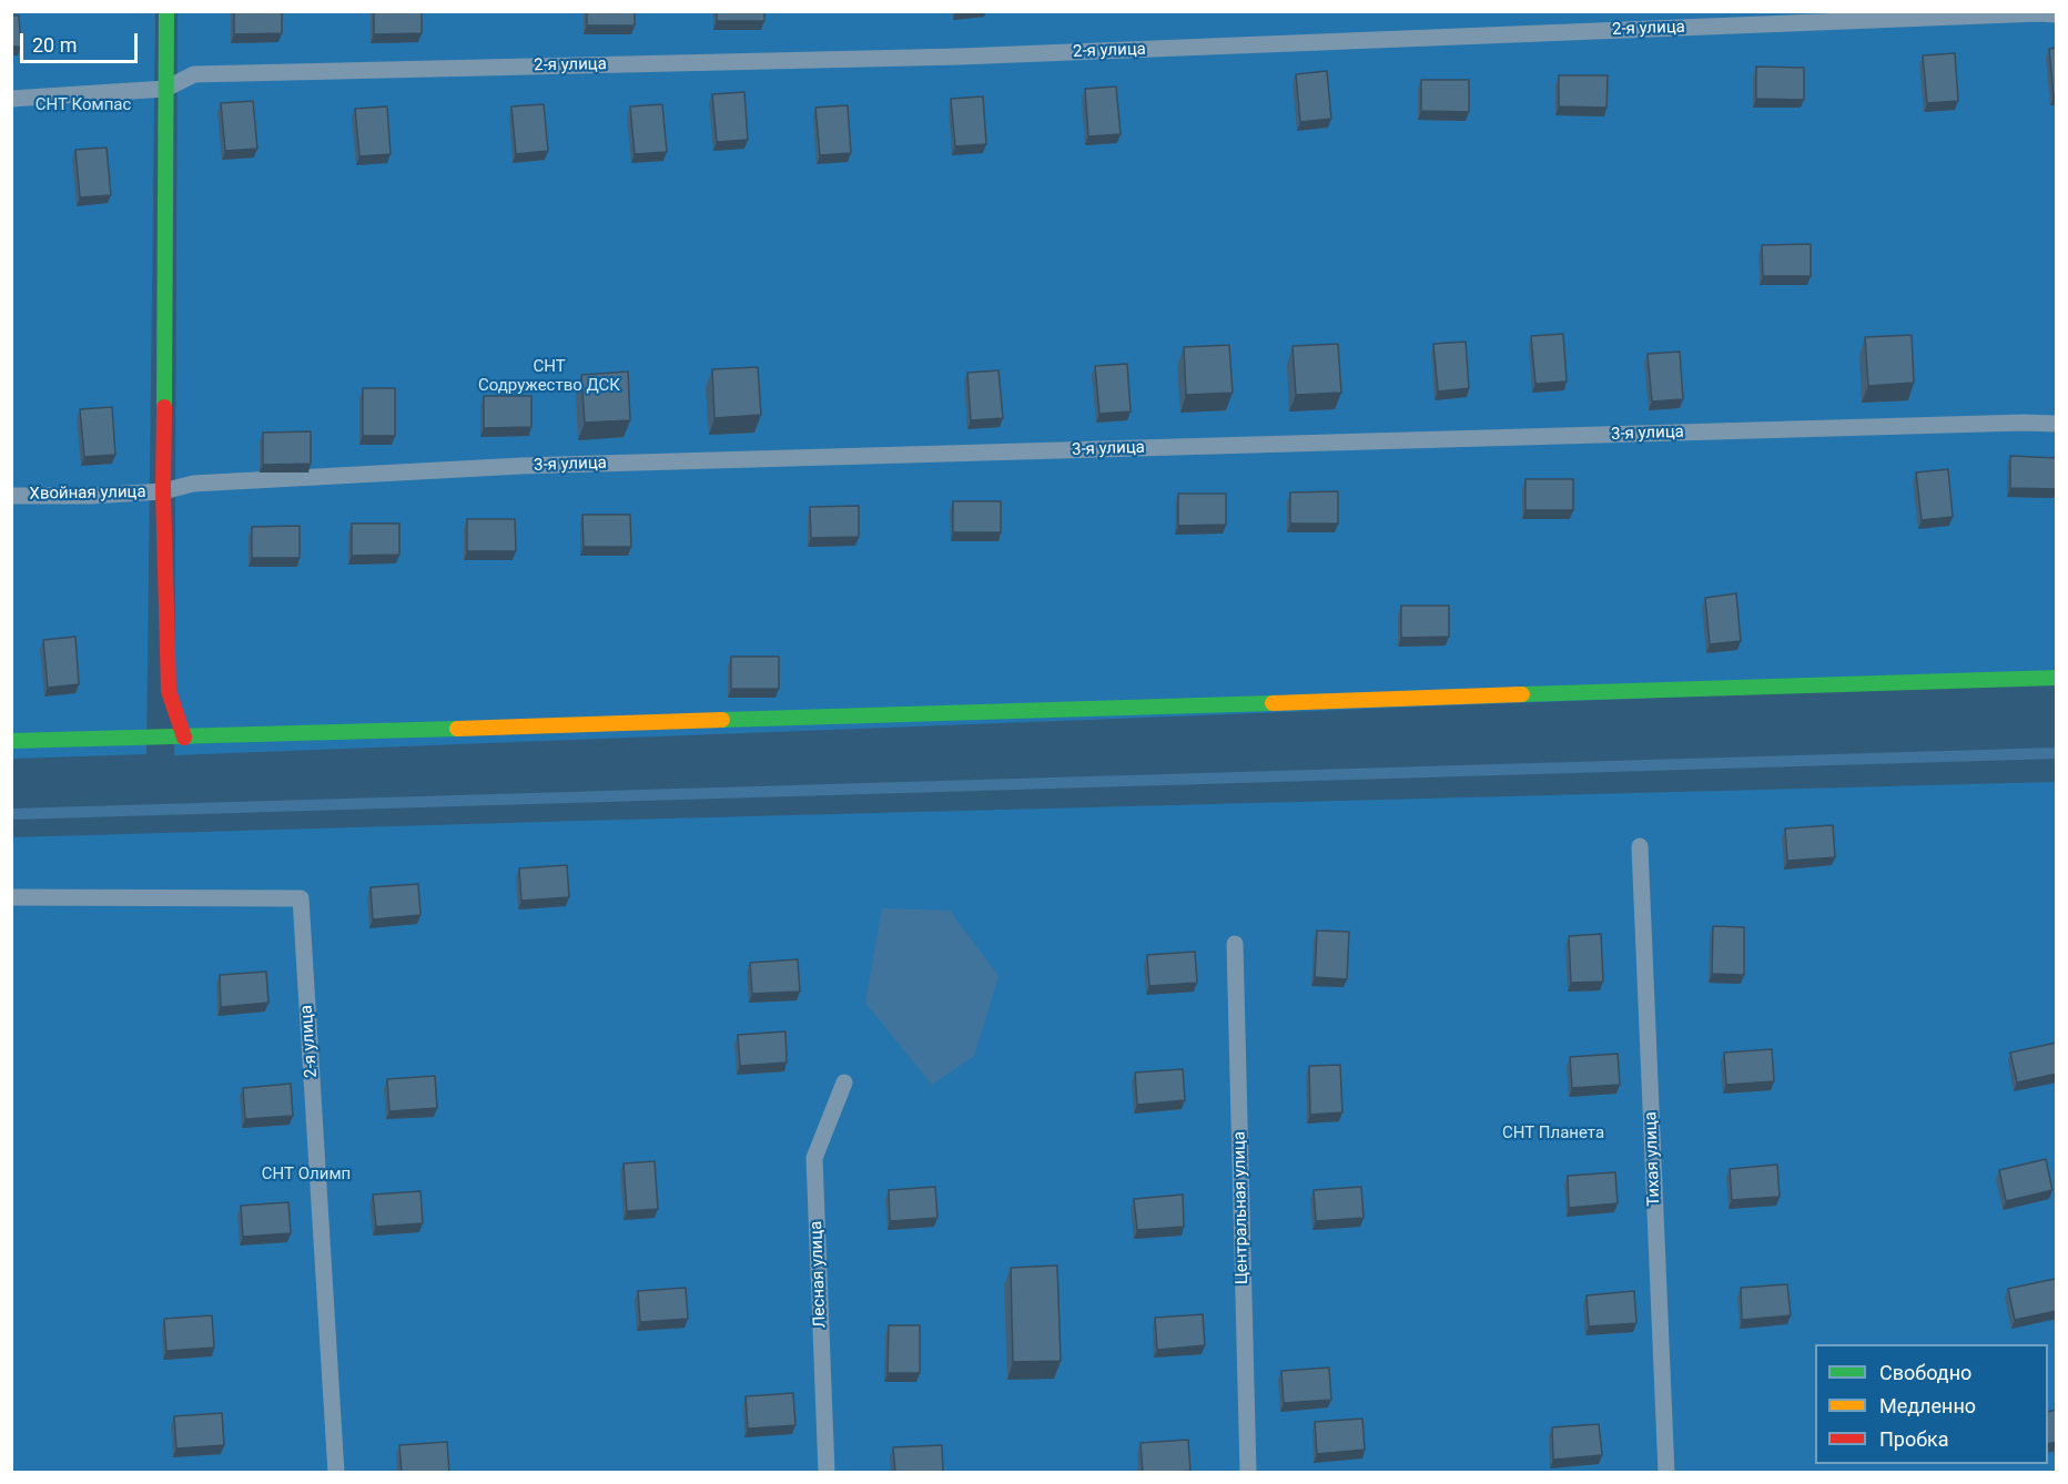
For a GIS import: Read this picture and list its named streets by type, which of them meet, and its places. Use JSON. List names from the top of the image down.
{
  "streets": {
    "lane": [
      "2-я улица",
      "3-я улица",
      "Хвойная улица",
      "Тихая улица",
      "Центральная улица",
      "Лесная улица"
    ]
  },
  "crossings": [
    ["3-я улица", "Хвойная улица"]
  ],
  "parks": [
    "СНТ Компас",
    "СНТ Содружество ДСК",
    "СНТ Планета",
    "СНТ Олимп"
  ],
  "legend": ["Свободно", "Медленно", "Пробка"],
  "scale_bar": "20 m"
}
